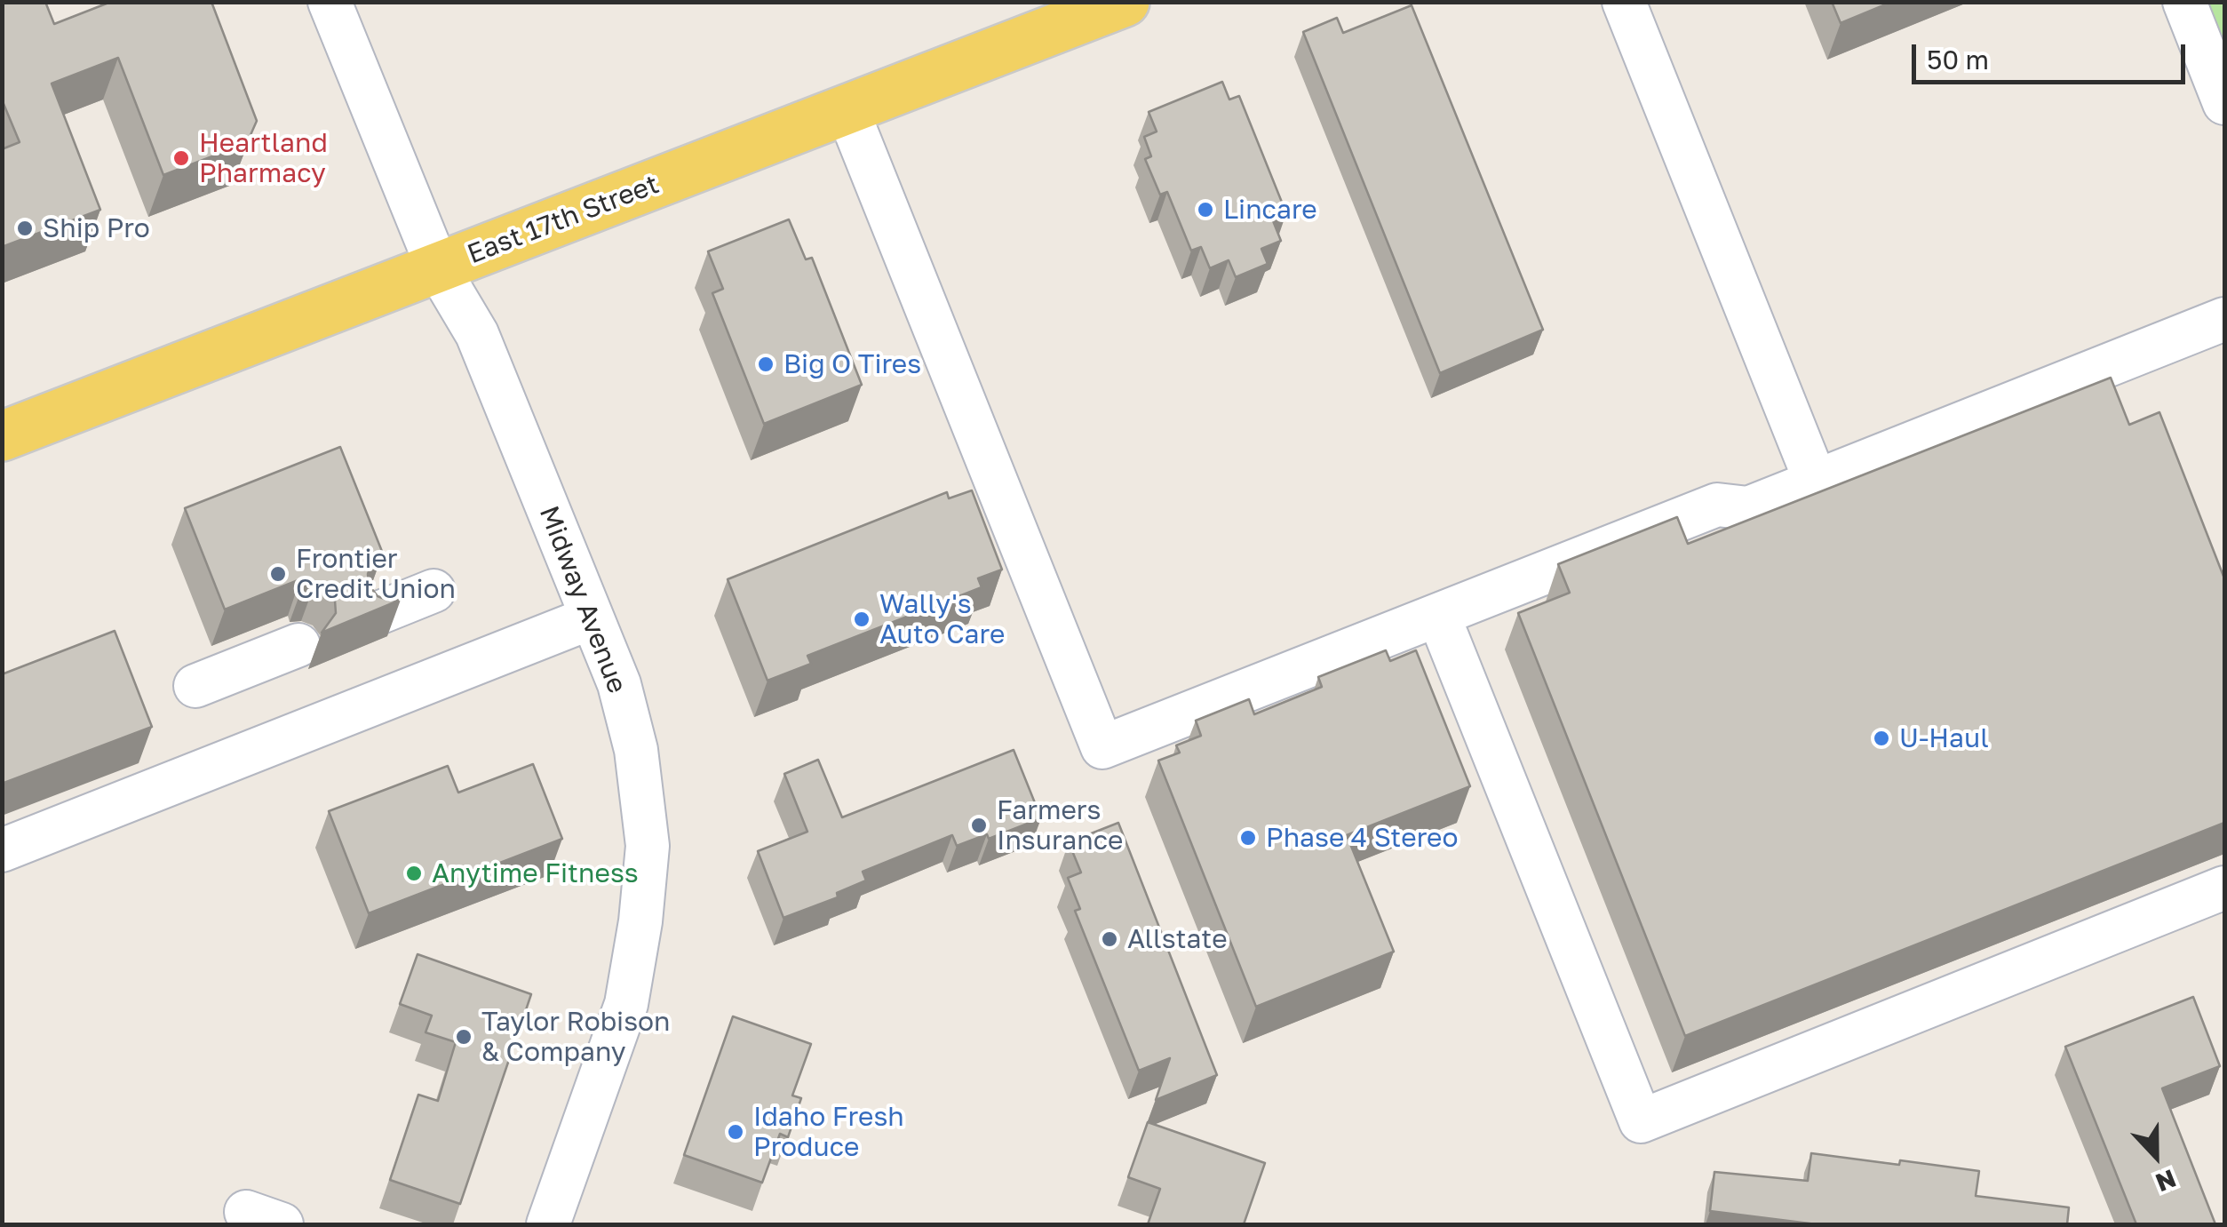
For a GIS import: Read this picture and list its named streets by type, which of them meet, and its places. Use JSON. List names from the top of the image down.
{
  "streets": {
    "main road": ["East 17th Street"],
    "street": ["Midway Avenue"]
  },
  "crossings": [
    ["East 17th Street", "Midway Avenue"]
  ],
  "places": [
    "Heartland Pharmacy",
    "Lincare",
    "Ship Pro",
    "Big O Tires",
    "Frontier Credit Union",
    "Wally's Auto Care",
    "U-Haul",
    "Farmers Insurance",
    "Phase 4 Stereo",
    "Anytime Fitness",
    "Allstate",
    "Taylor Robison & Company",
    "Idaho Fresh Produce"
  ],
  "scale_bar": "50 m",
  "north": "bottom"
}
